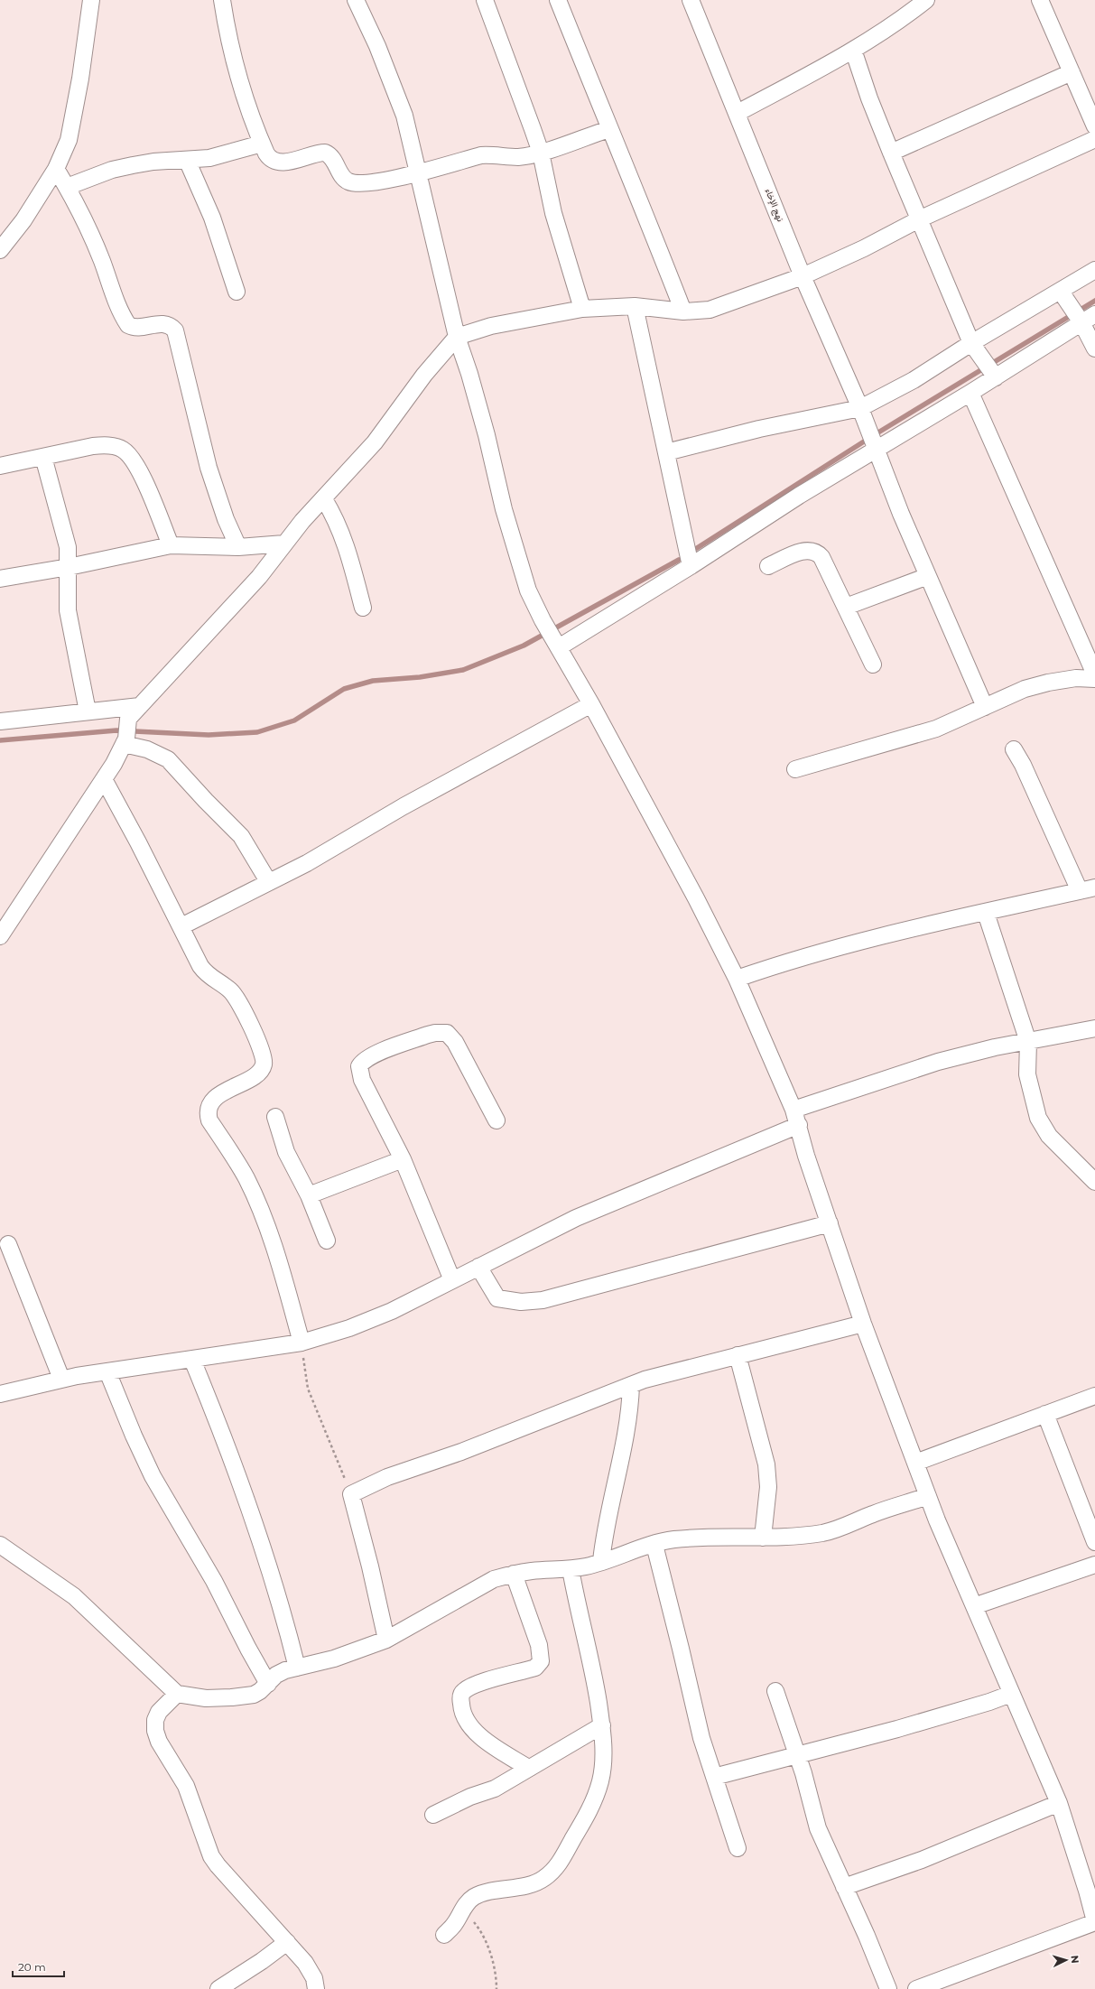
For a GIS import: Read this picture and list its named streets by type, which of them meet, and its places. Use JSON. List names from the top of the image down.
{
  "streets": {
    "street": ["نهج الإخاء"]
  },
  "scale_bar": "20 m",
  "north": "right"
}
